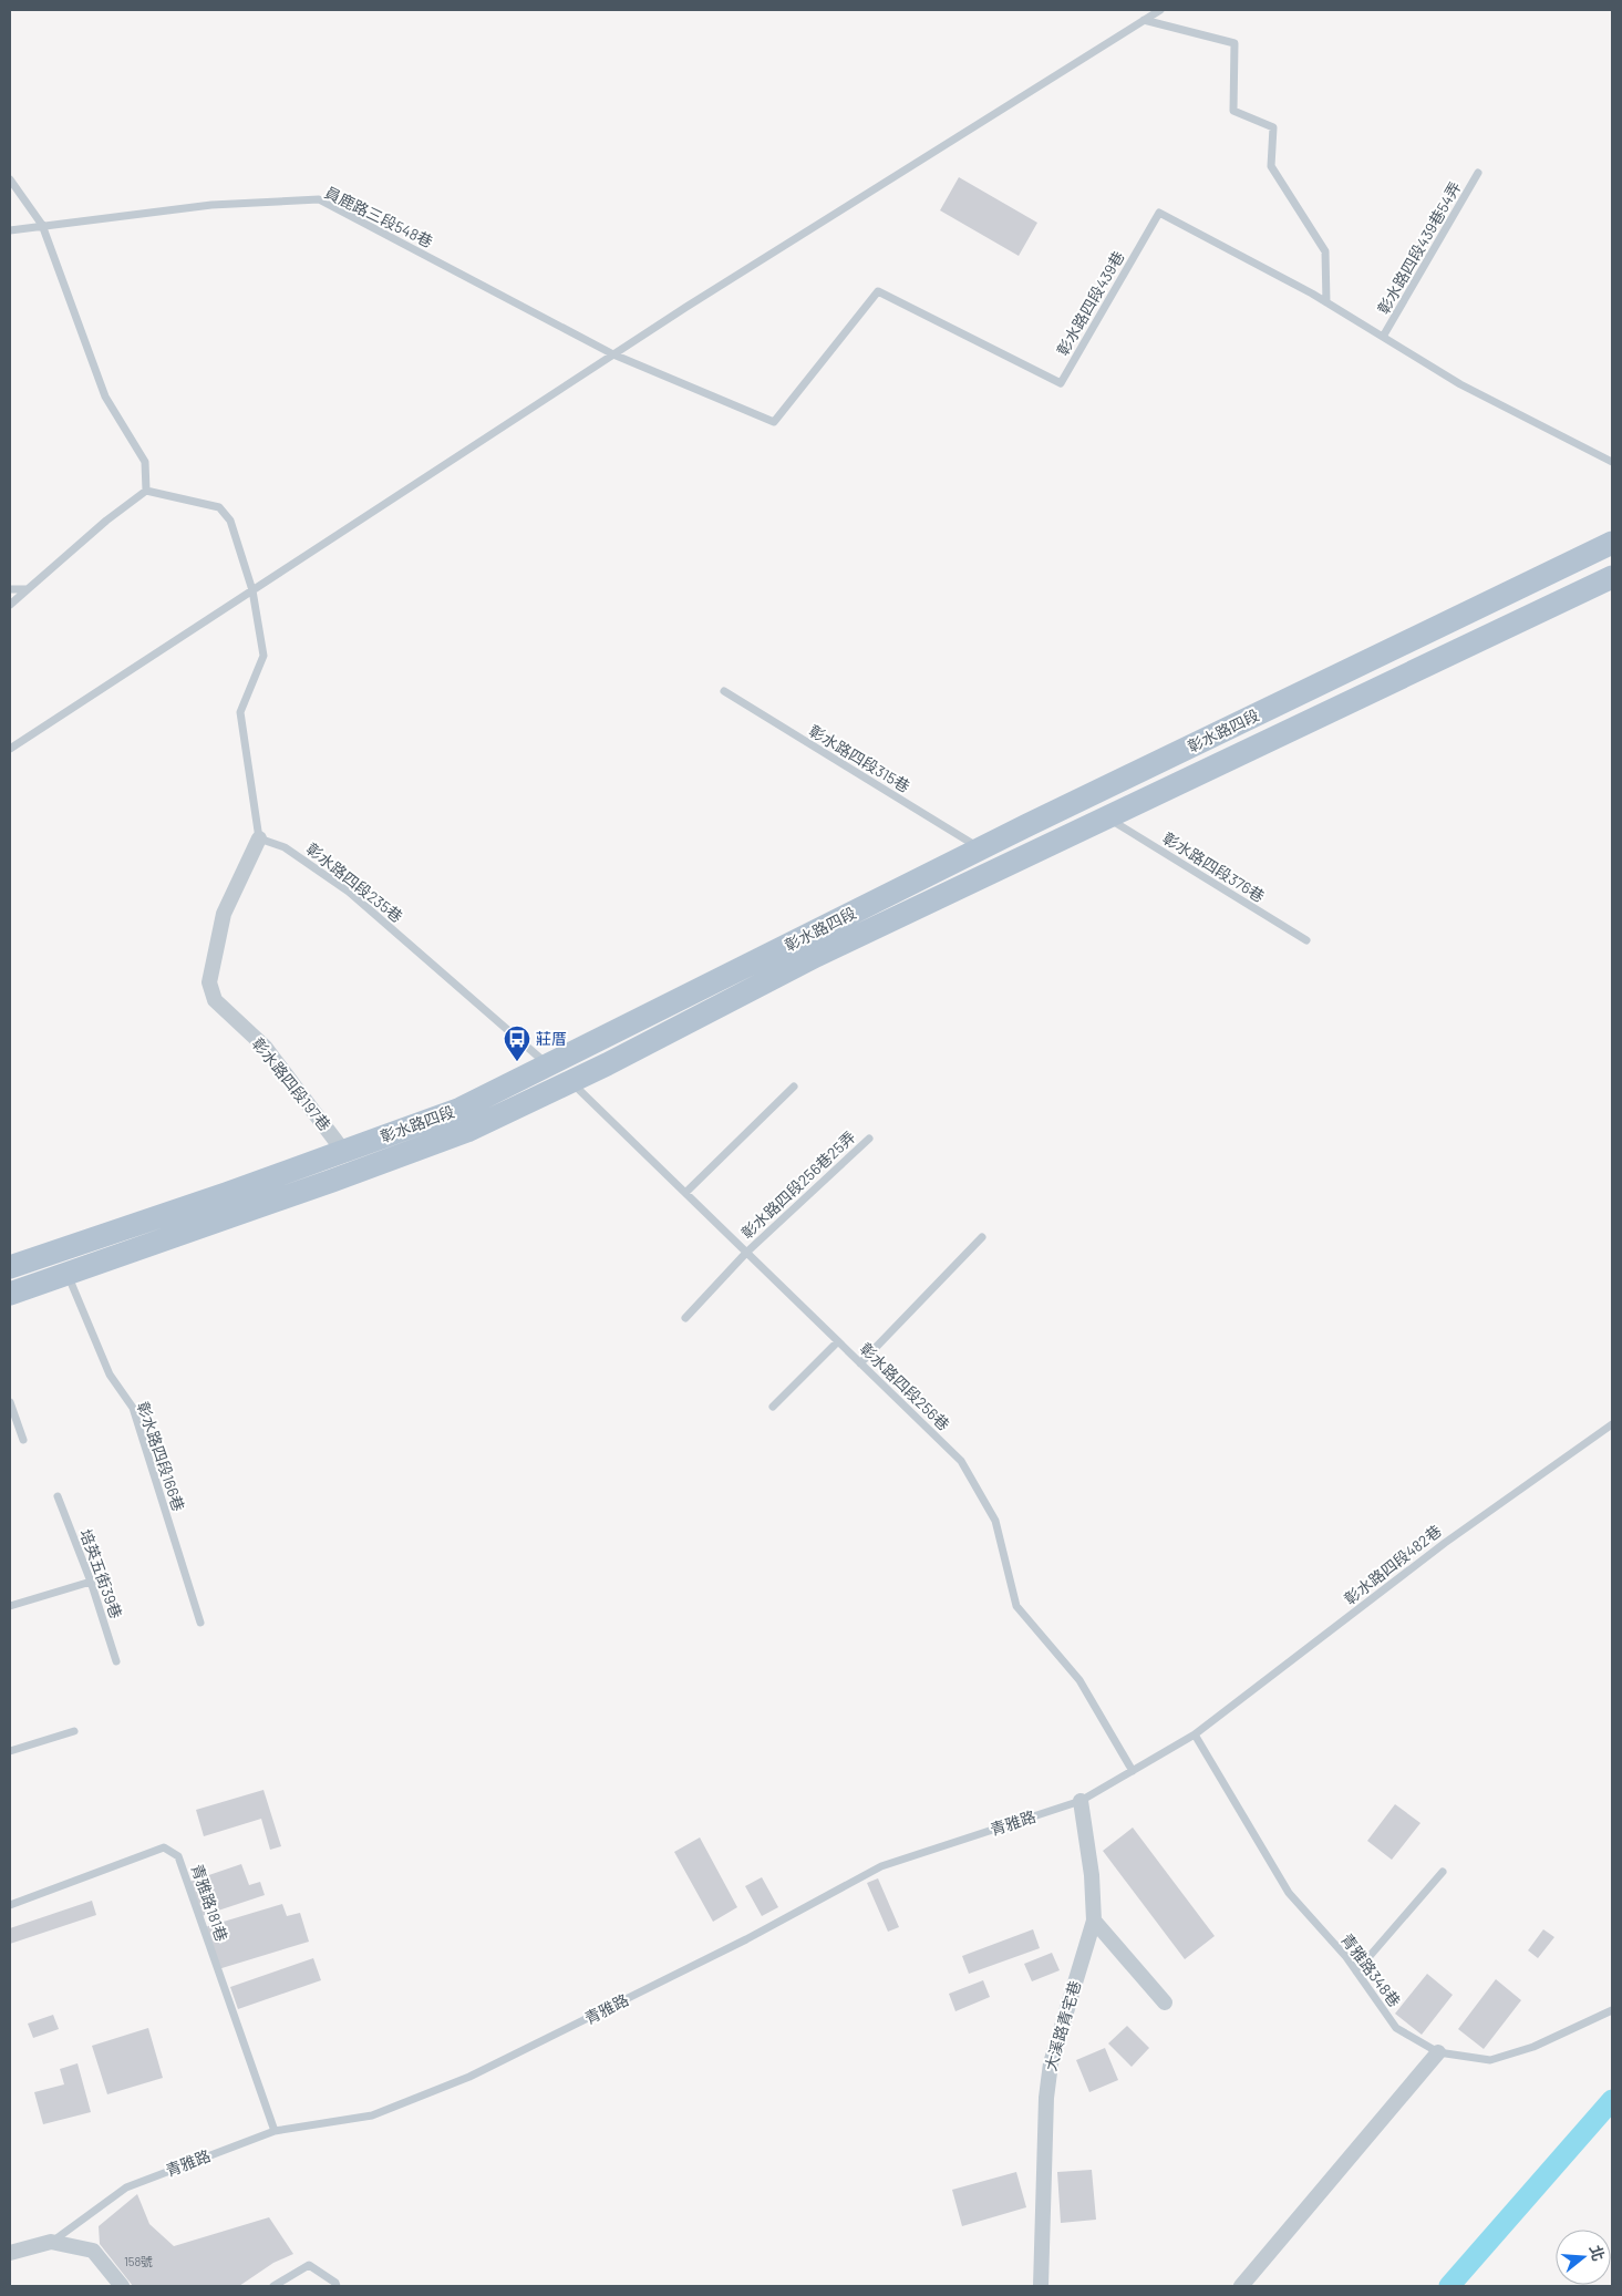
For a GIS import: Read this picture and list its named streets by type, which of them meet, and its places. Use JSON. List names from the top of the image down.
{
  "streets": {
    "main road": ["彰水路四段"],
    "street": ["彰水路四段197巷", "青雅路", "大溪路青宅巷"],
    "lane": [
      "員鹿路三段548巷",
      "彰水路四段439巷54弄",
      "彰水路四段439巷",
      "彰水路四段315巷",
      "彰水路四段376巷",
      "彰水路四段235巷",
      "彰水路四段256巷25弄",
      "彰水路四段256巷",
      "彰水路四段166巷",
      "彰水路四段482巷",
      "培英五街39巷",
      "青雅路181巷",
      "青雅路348巷"
    ]
  },
  "crossings": [
    ["員鹿路三段548巷", "彰水路四段439巷"],
    ["彰水路四段439巷54弄", "彰水路四段439巷"],
    ["彰水路四段", "彰水路四段315巷"],
    ["彰水路四段", "彰水路四段376巷"],
    ["彰水路四段", "彰水路四段235巷"],
    ["彰水路四段", "彰水路四段197巷"],
    ["彰水路四段", "彰水路四段256巷"],
    ["彰水路四段", "彰水路四段166巷"],
    ["彰水路四段235巷", "彰水路四段197巷"],
    ["彰水路四段235巷", "彰水路四段256巷"],
    ["彰水路四段256巷25弄", "彰水路四段256巷"],
    ["彰水路四段256巷", "青雅路"],
    ["彰水路四段482巷", "青雅路"],
    ["彰水路四段482巷", "青雅路348巷"],
    ["青雅路", "青雅路181巷"],
    ["青雅路", "青雅路348巷"],
    ["青雅路", "大溪路青宅巷"]
  ],
  "places": {
    "bus stop": ["莊厝"]
  },
  "house_numbers": ["158號"],
  "north": "right"
}
